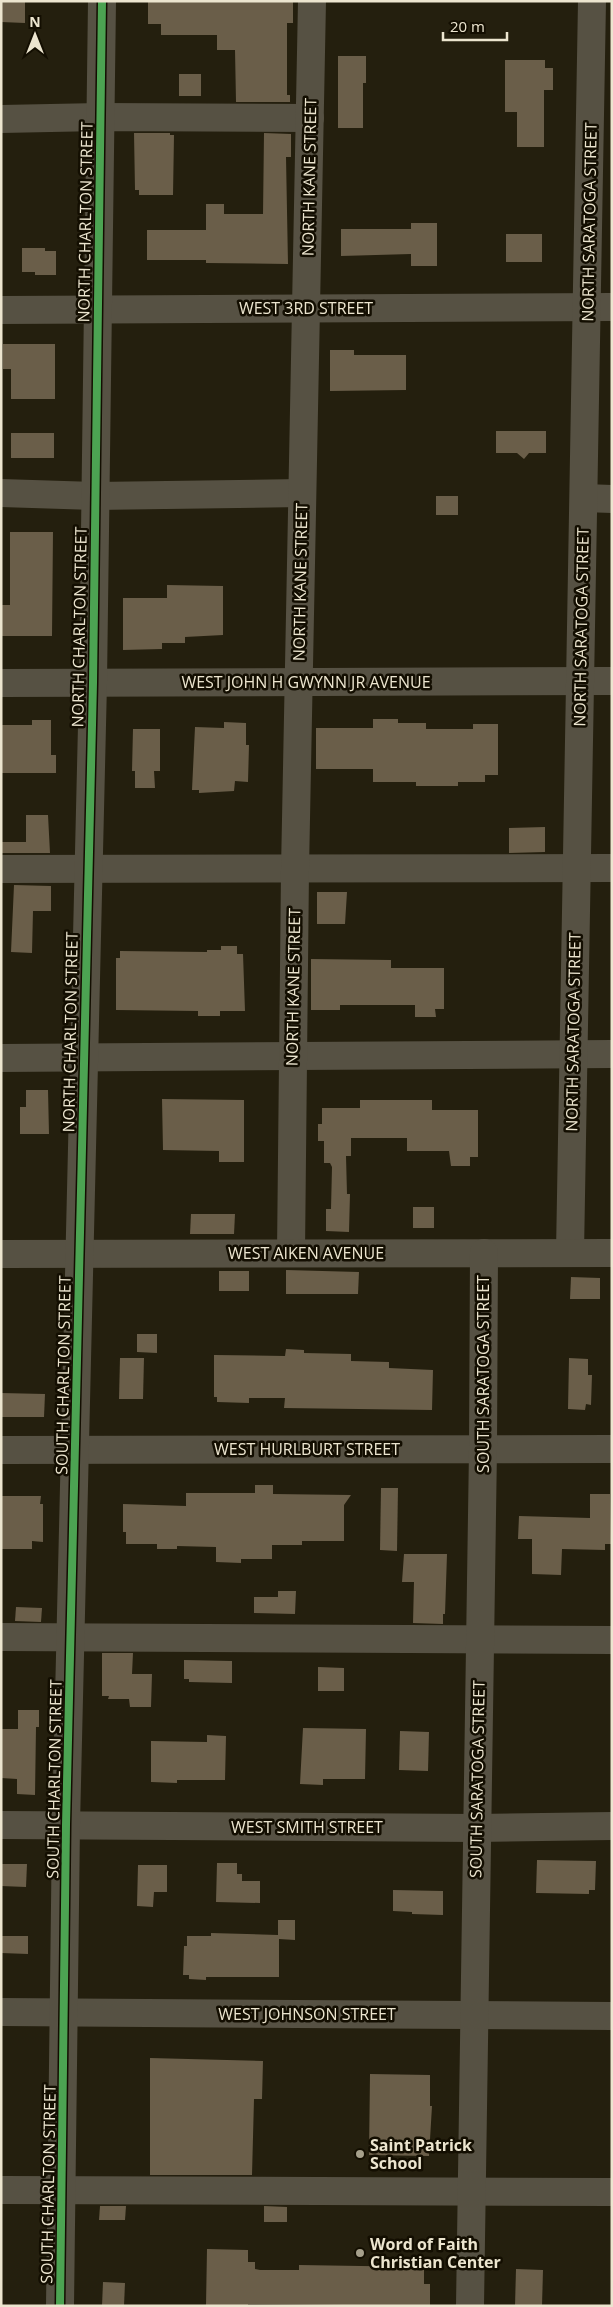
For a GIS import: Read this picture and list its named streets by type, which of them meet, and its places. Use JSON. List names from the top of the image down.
{
  "streets": {
    "street": [
      "NORTH KANE STREET",
      "NORTH CHARLTON STREET",
      "NORTH SARATOGA STREET",
      "WEST 3RD STREET",
      "WEST JOHN H GWYNN JR AVENUE",
      "WEST AIKEN AVENUE",
      "SOUTH SARATOGA STREET",
      "SOUTH CHARLTON STREET",
      "WEST HURLBURT STREET",
      "WEST SMITH STREET",
      "WEST JOHNSON STREET"
    ]
  },
  "crossings": [
    ["NORTH KANE STREET", "WEST 3RD STREET"],
    ["NORTH KANE STREET", "WEST JOHN H GWYNN JR AVENUE"],
    ["NORTH KANE STREET", "WEST AIKEN AVENUE"],
    ["NORTH CHARLTON STREET", "WEST 3RD STREET"],
    ["NORTH CHARLTON STREET", "WEST JOHN H GWYNN JR AVENUE"],
    ["NORTH CHARLTON STREET", "WEST AIKEN AVENUE"],
    ["NORTH CHARLTON STREET", "SOUTH CHARLTON STREET"],
    ["NORTH SARATOGA STREET", "WEST 3RD STREET"],
    ["NORTH SARATOGA STREET", "WEST JOHN H GWYNN JR AVENUE"],
    ["NORTH SARATOGA STREET", "WEST AIKEN AVENUE"],
    ["WEST AIKEN AVENUE", "SOUTH SARATOGA STREET"],
    ["WEST AIKEN AVENUE", "SOUTH CHARLTON STREET"],
    ["SOUTH SARATOGA STREET", "WEST HURLBURT STREET"],
    ["SOUTH SARATOGA STREET", "WEST SMITH STREET"],
    ["SOUTH SARATOGA STREET", "WEST JOHNSON STREET"],
    ["SOUTH CHARLTON STREET", "WEST HURLBURT STREET"],
    ["SOUTH CHARLTON STREET", "WEST SMITH STREET"],
    ["SOUTH CHARLTON STREET", "WEST JOHNSON STREET"]
  ],
  "places": ["Saint Patrick School", "Word of Faith Christian Center"],
  "scale_bar": "20 m",
  "north": "top"
}
